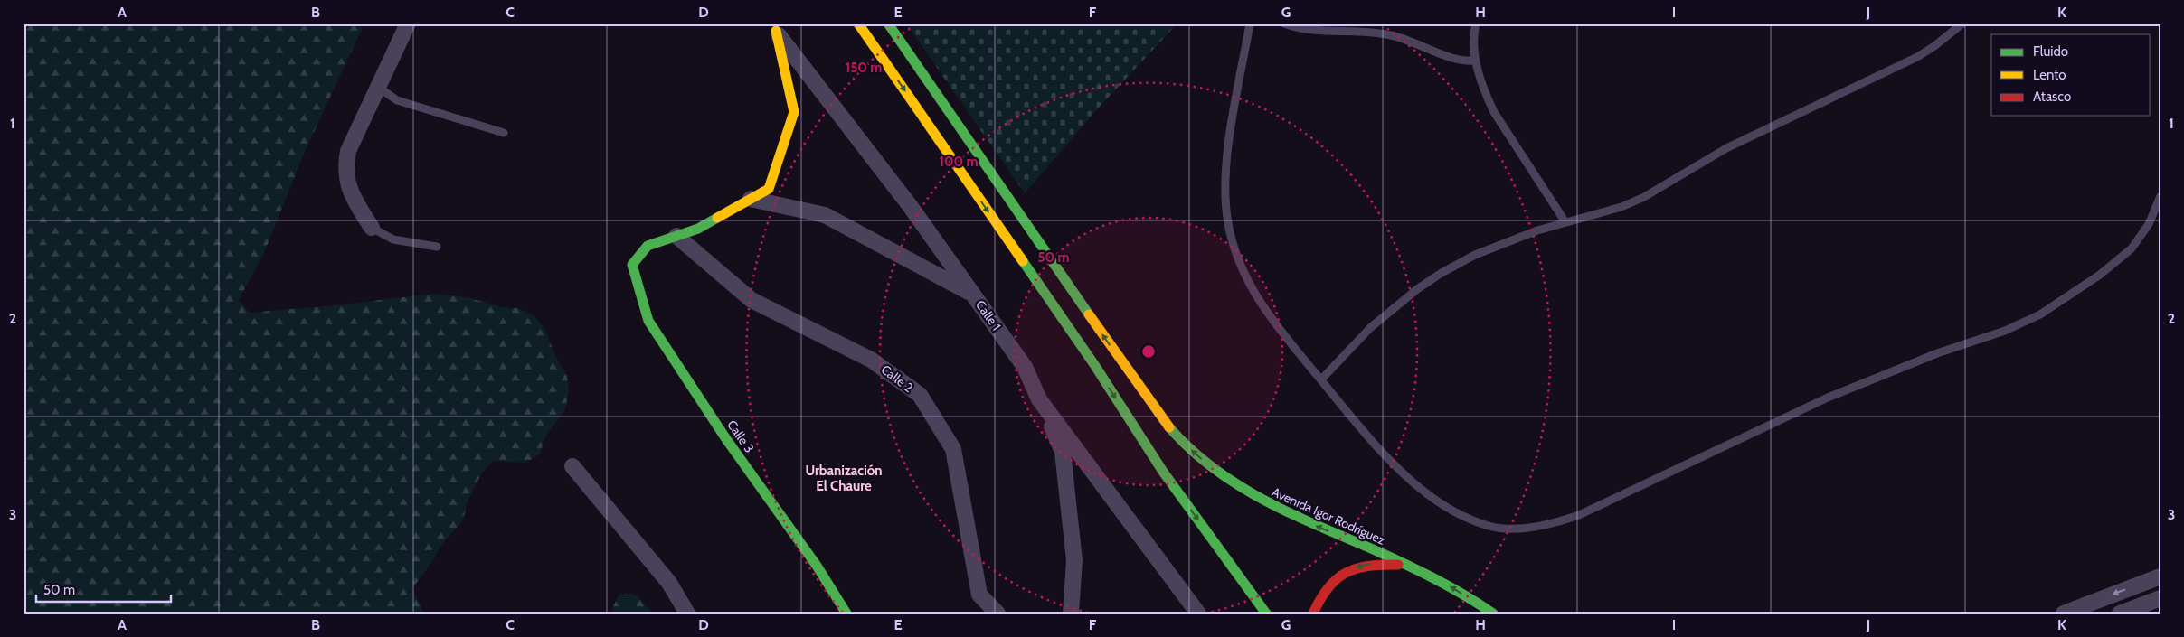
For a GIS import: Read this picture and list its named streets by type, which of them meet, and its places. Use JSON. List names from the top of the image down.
{
  "streets": {
    "main road": ["Calle 3", "Avenida Igor Rodríguez"],
    "street": ["Calle 1", "Calle 2"]
  },
  "crossings": [
    ["Calle 2", "Calle 3"]
  ],
  "districts": ["Urbanización El Chaure"],
  "legend": ["Fluido", "Lento", "Atasco"],
  "scale_bar": "50 m",
  "grid": {
    "columns": [
      "A",
      "B",
      "C",
      "D",
      "E",
      "F",
      "G",
      "H",
      "I",
      "J",
      "K"
    ],
    "rows": ["1", "2", "3"]
  },
  "rings": ["150 m", "100 m", "50 m"]
}
